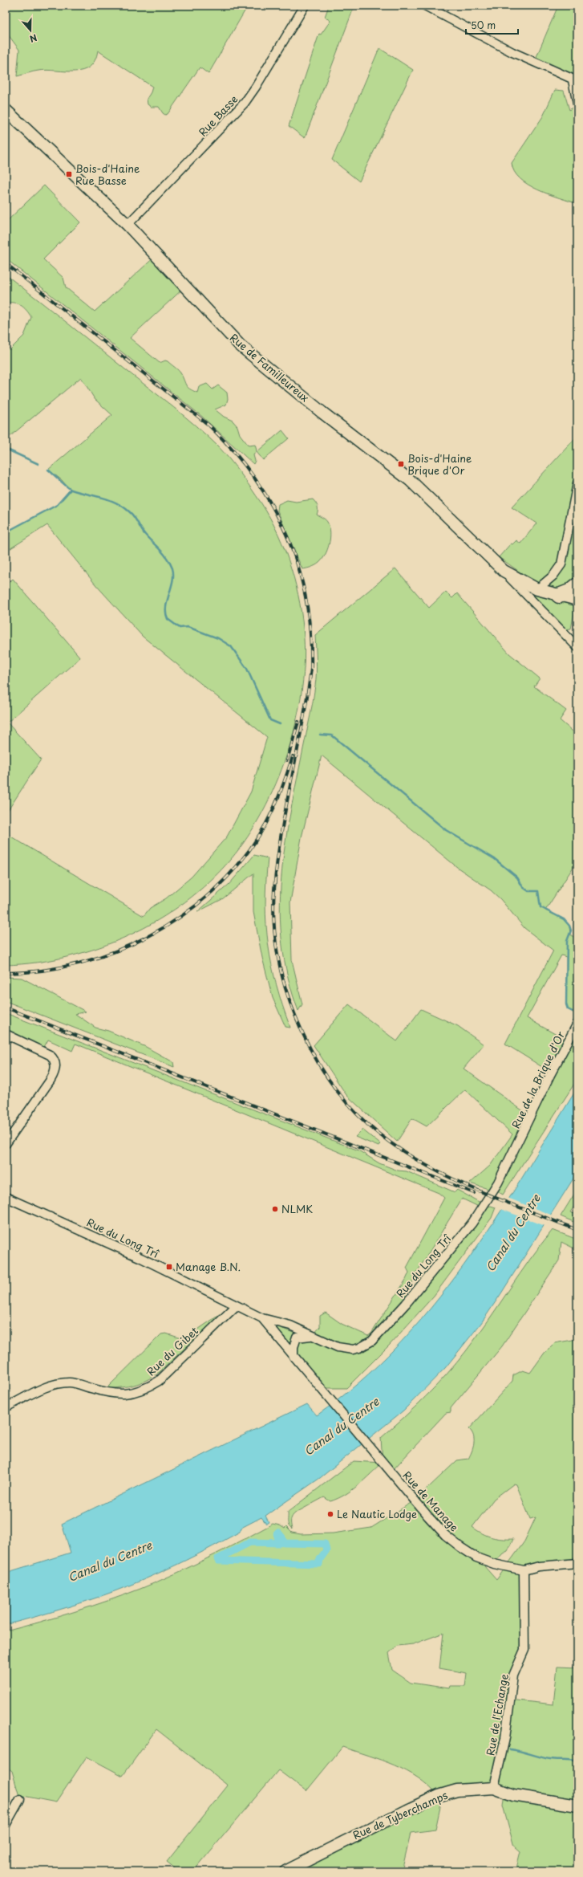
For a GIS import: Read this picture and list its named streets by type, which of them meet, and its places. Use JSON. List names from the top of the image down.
{
  "streets": {
    "street": [
      "Rue Basse",
      "Rue de Familleureux",
      "Rue de la Brique d'Or",
      "Rue du Long Trî",
      "Rue du Gibet",
      "Rue de Manage",
      "Rue de l'Echange",
      "Rue de Tyberchamps"
    ]
  },
  "crossings": [
    ["Rue Basse", "Rue de Familleureux"],
    ["Rue de la Brique d'Or", "Rue du Long Trî"],
    ["Rue du Long Trî", "Rue du Gibet"],
    ["Rue de Manage", "Rue de l'Echange"],
    ["Rue de l'Echange", "Rue de Tyberchamps"]
  ],
  "water": ["Canal du Centre"],
  "places": {
    "transit": ["Bois-d'Haine Rue Basse", "Bois-d'Haine Brique d'Or", "Manage B.N."],
    "other": ["NLMK", "Le Nautic Lodge"]
  },
  "scale_bar": "50 m",
  "north": "bottom"
}
